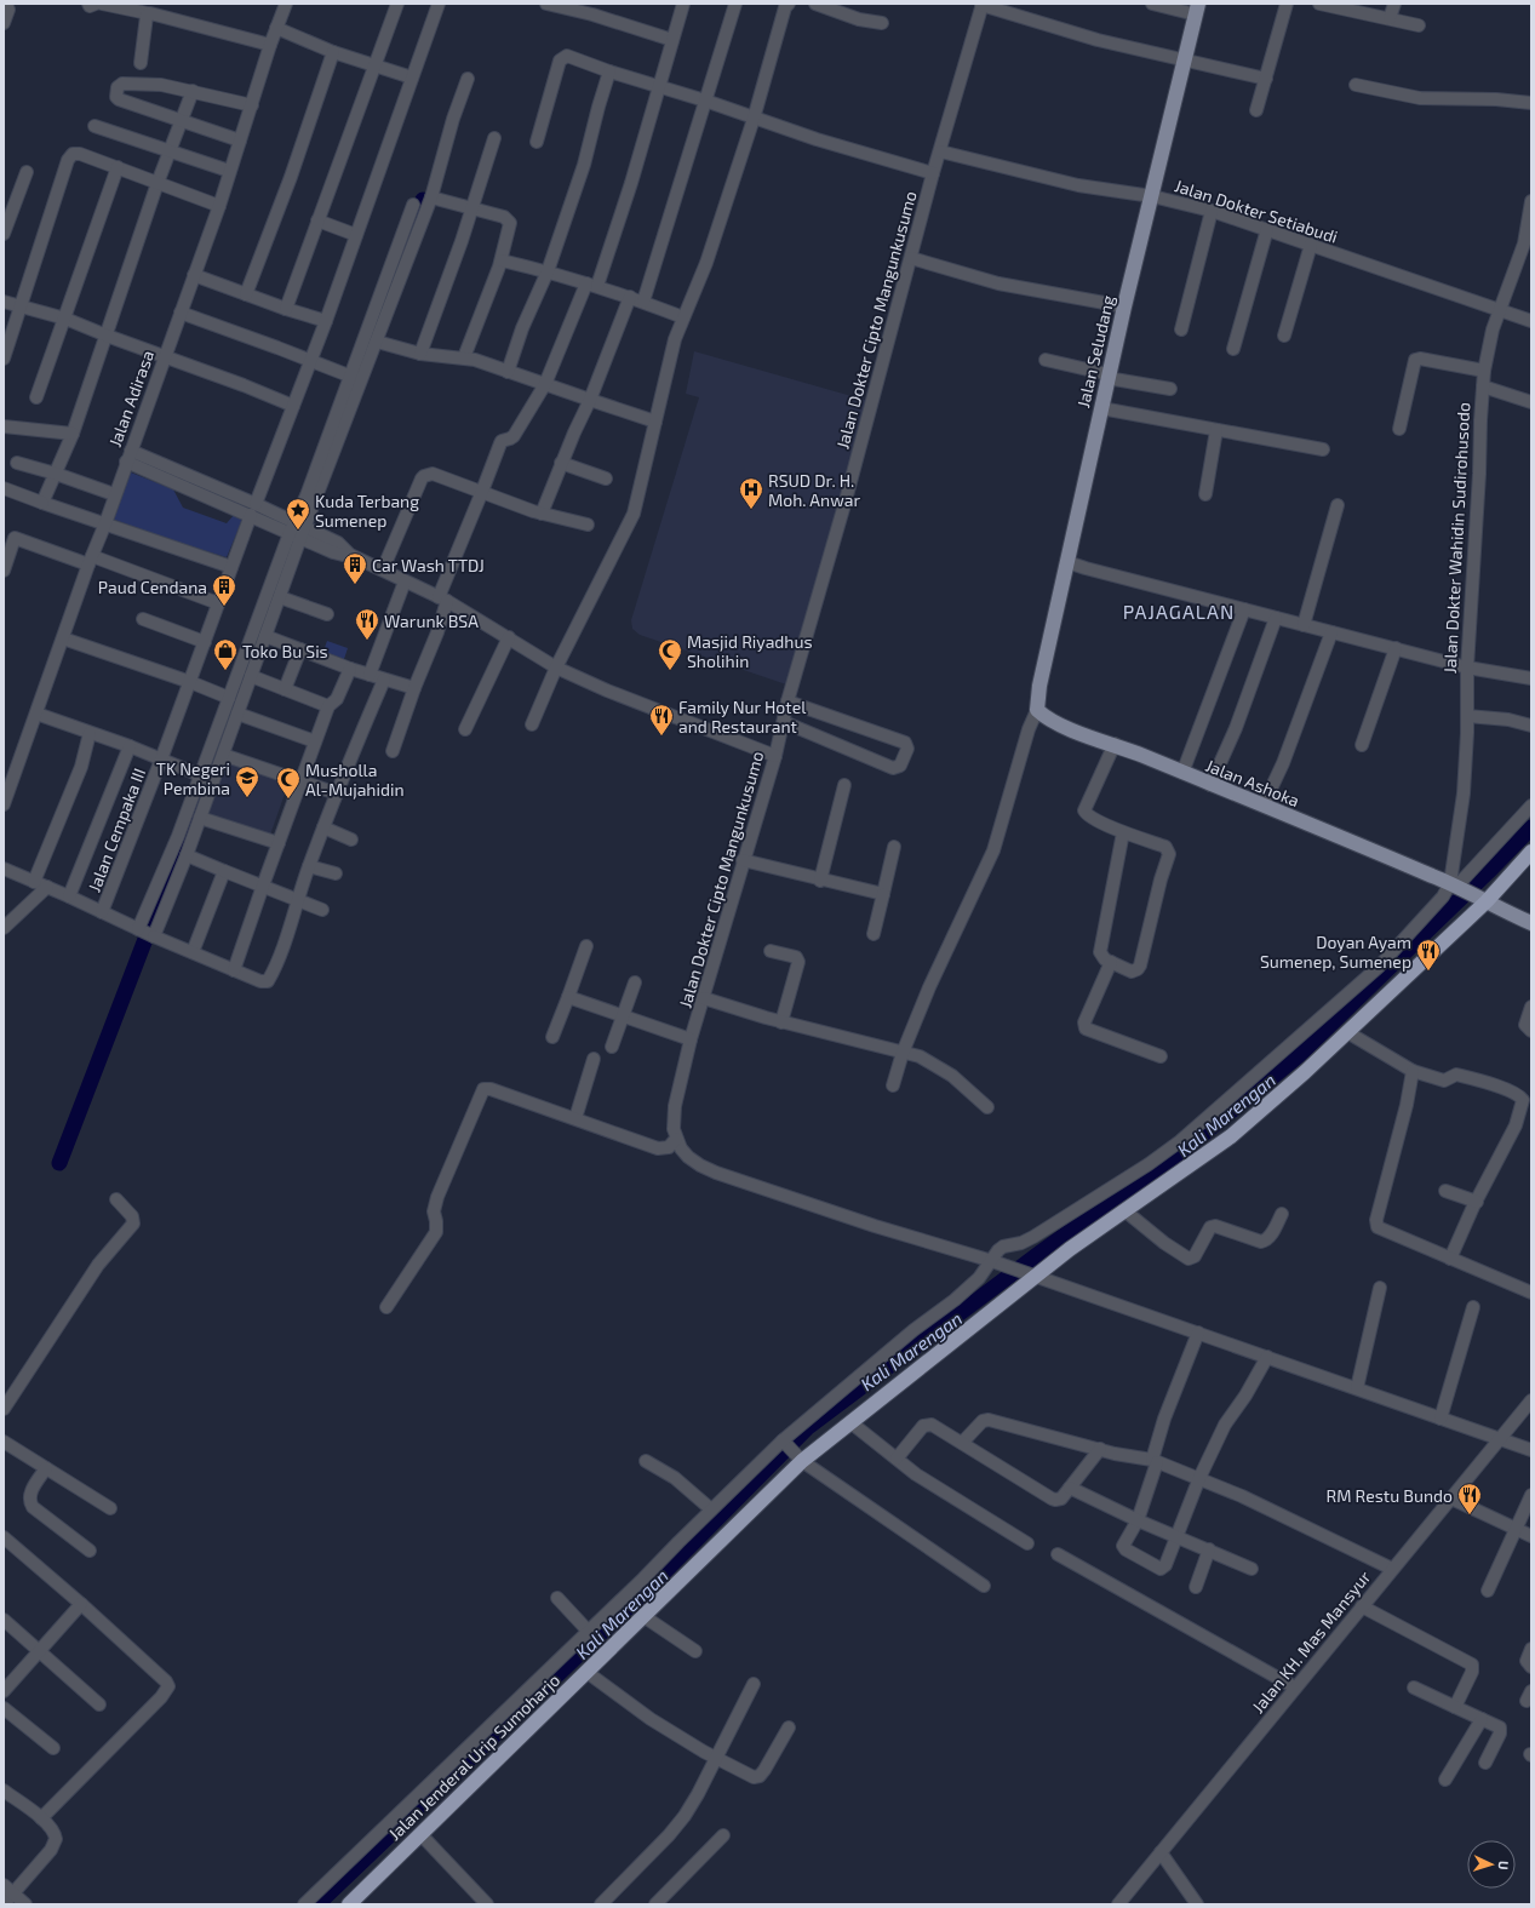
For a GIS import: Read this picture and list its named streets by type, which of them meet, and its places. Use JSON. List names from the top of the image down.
{
  "streets": {
    "highway": ["Jalan Jenderal Urip Sumoharjo"],
    "main road": ["Jalan Seludang", "Jalan Ashoka"],
    "street": [
      "Jalan Dokter Setiabudi",
      "Jalan Dokter Cipto Mangunkusumo",
      "Jalan Adirasa",
      "Jalan Dokter Wahidin Sudirohusodo",
      "Jalan Cempaka III",
      "Jalan KH. Mas Mansyur"
    ]
  },
  "crossings": [
    ["Jalan Dokter Setiabudi", "Jalan Dokter Cipto Mangunkusumo"],
    ["Jalan Dokter Setiabudi", "Jalan Seludang"],
    ["Jalan Dokter Setiabudi", "Jalan Dokter Wahidin Sudirohusodo"],
    ["Jalan Seludang", "Jalan Ashoka"],
    ["Jalan Dokter Wahidin Sudirohusodo", "Jalan Ashoka"]
  ],
  "districts": ["PAJAGALAN"],
  "water": ["Kali Marengan"],
  "places": {
    "hospital": ["RSUD Dr. H. Moh. Anwar"],
    "place": ["Kuda Terbang Sumenep"],
    "building": ["Car Wash TTDJ", "Paud Cendana"],
    "restaurant": [
      "Warunk BSA",
      "Family Nur Hotel and Restaurant",
      "Doyan Ayam Sumenep, Sumenep",
      "RM Restu Bundo"
    ],
    "shop": ["Toko Bu Sis"],
    "mosque": ["Masjid Riyadhus Sholihin", "Musholla Al-Mujahidin"],
    "school or university": ["TK Negeri Pembina"]
  },
  "north": "right"
}
